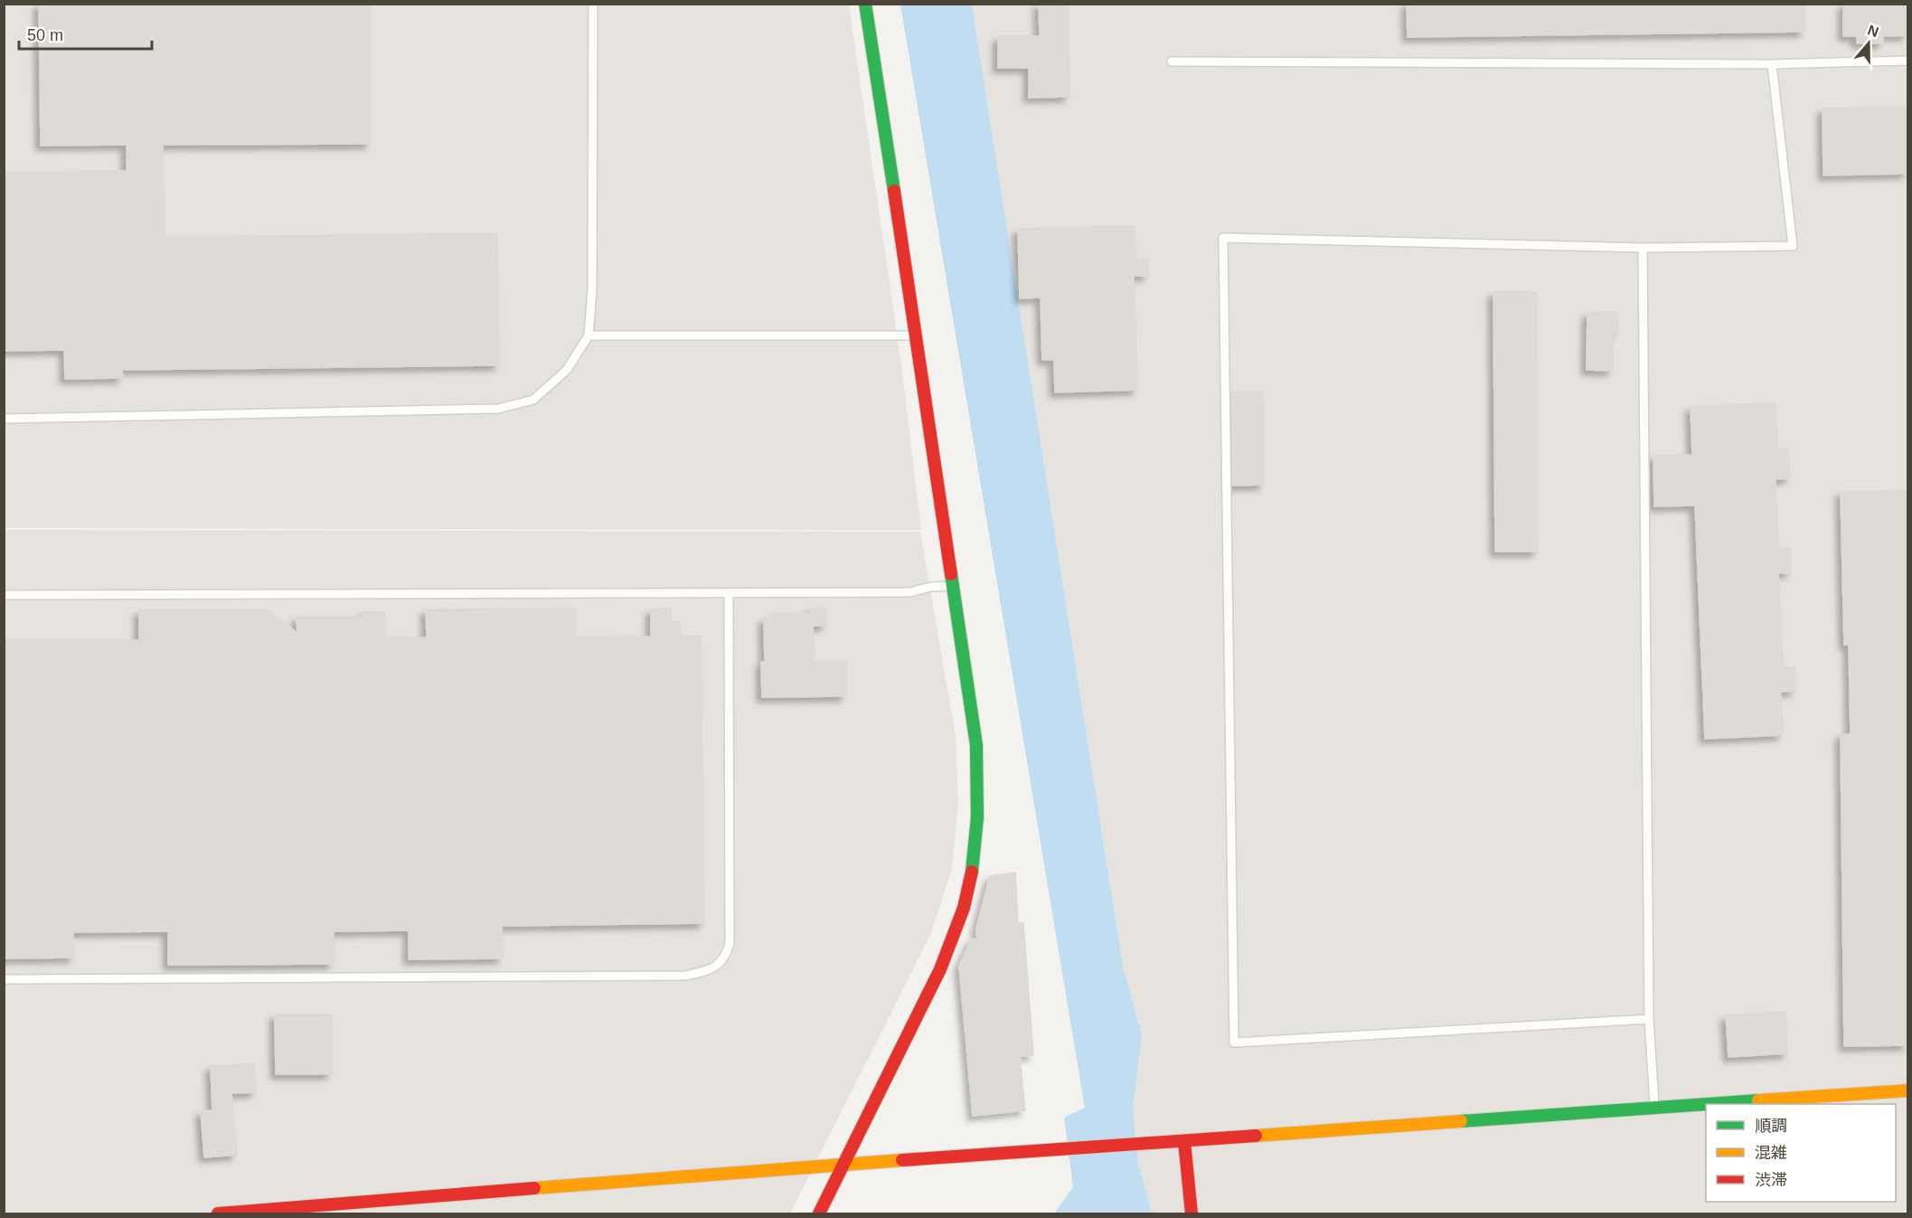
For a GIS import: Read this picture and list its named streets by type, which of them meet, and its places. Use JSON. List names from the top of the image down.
{
  "legend": ["順調", "混雑", "渋滞"],
  "scale_bar": "50 m",
  "north": "top"
}
